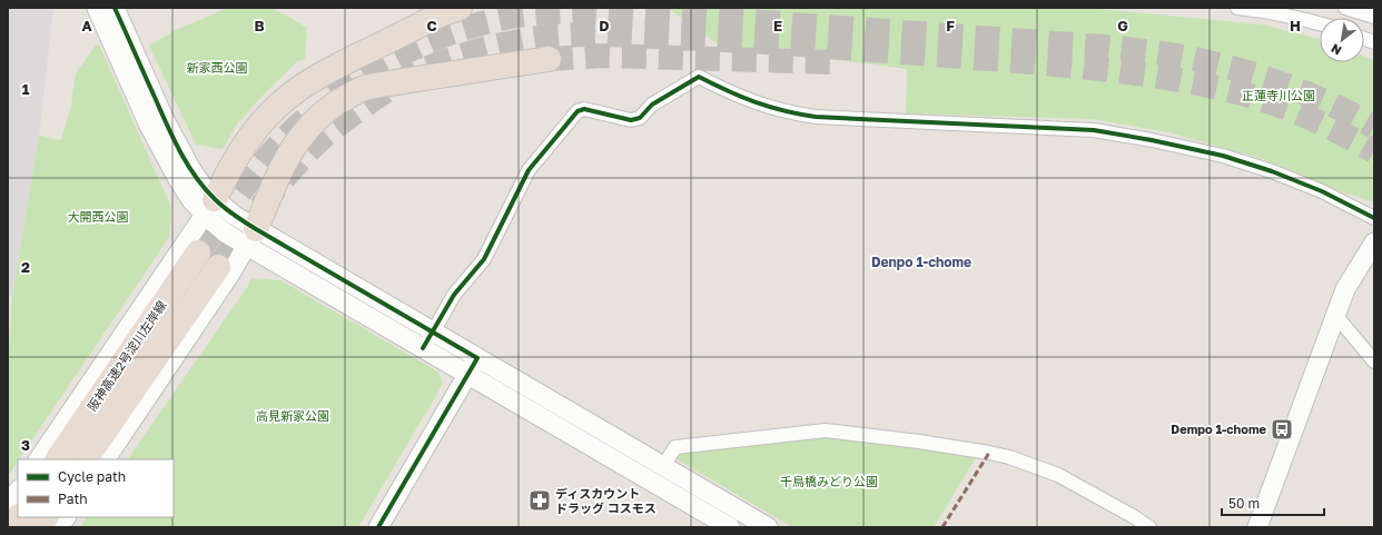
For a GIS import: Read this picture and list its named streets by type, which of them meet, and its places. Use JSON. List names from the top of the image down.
{
  "streets": {
    "highway": ["阪神高速2号淀川左岸線"]
  },
  "districts": ["Denpo 1-chome"],
  "parks": [
    "新家西公園",
    "正蓮寺川公園",
    "大開西公園",
    "高見新家公園",
    "千鳥橋みどり公園"
  ],
  "places": {
    "bus stop": ["Dempo 1-chome"],
    "pharmacy": ["ディスカウント ドラッグ コスモス"]
  },
  "legend": ["Cycle path", "Path"],
  "scale_bar": "50 m",
  "north": "bottom left",
  "grid": {
    "columns": [
      "A",
      "B",
      "C",
      "D",
      "E",
      "F",
      "G",
      "H"
    ],
    "rows": ["1", "2", "3"]
  }
}
